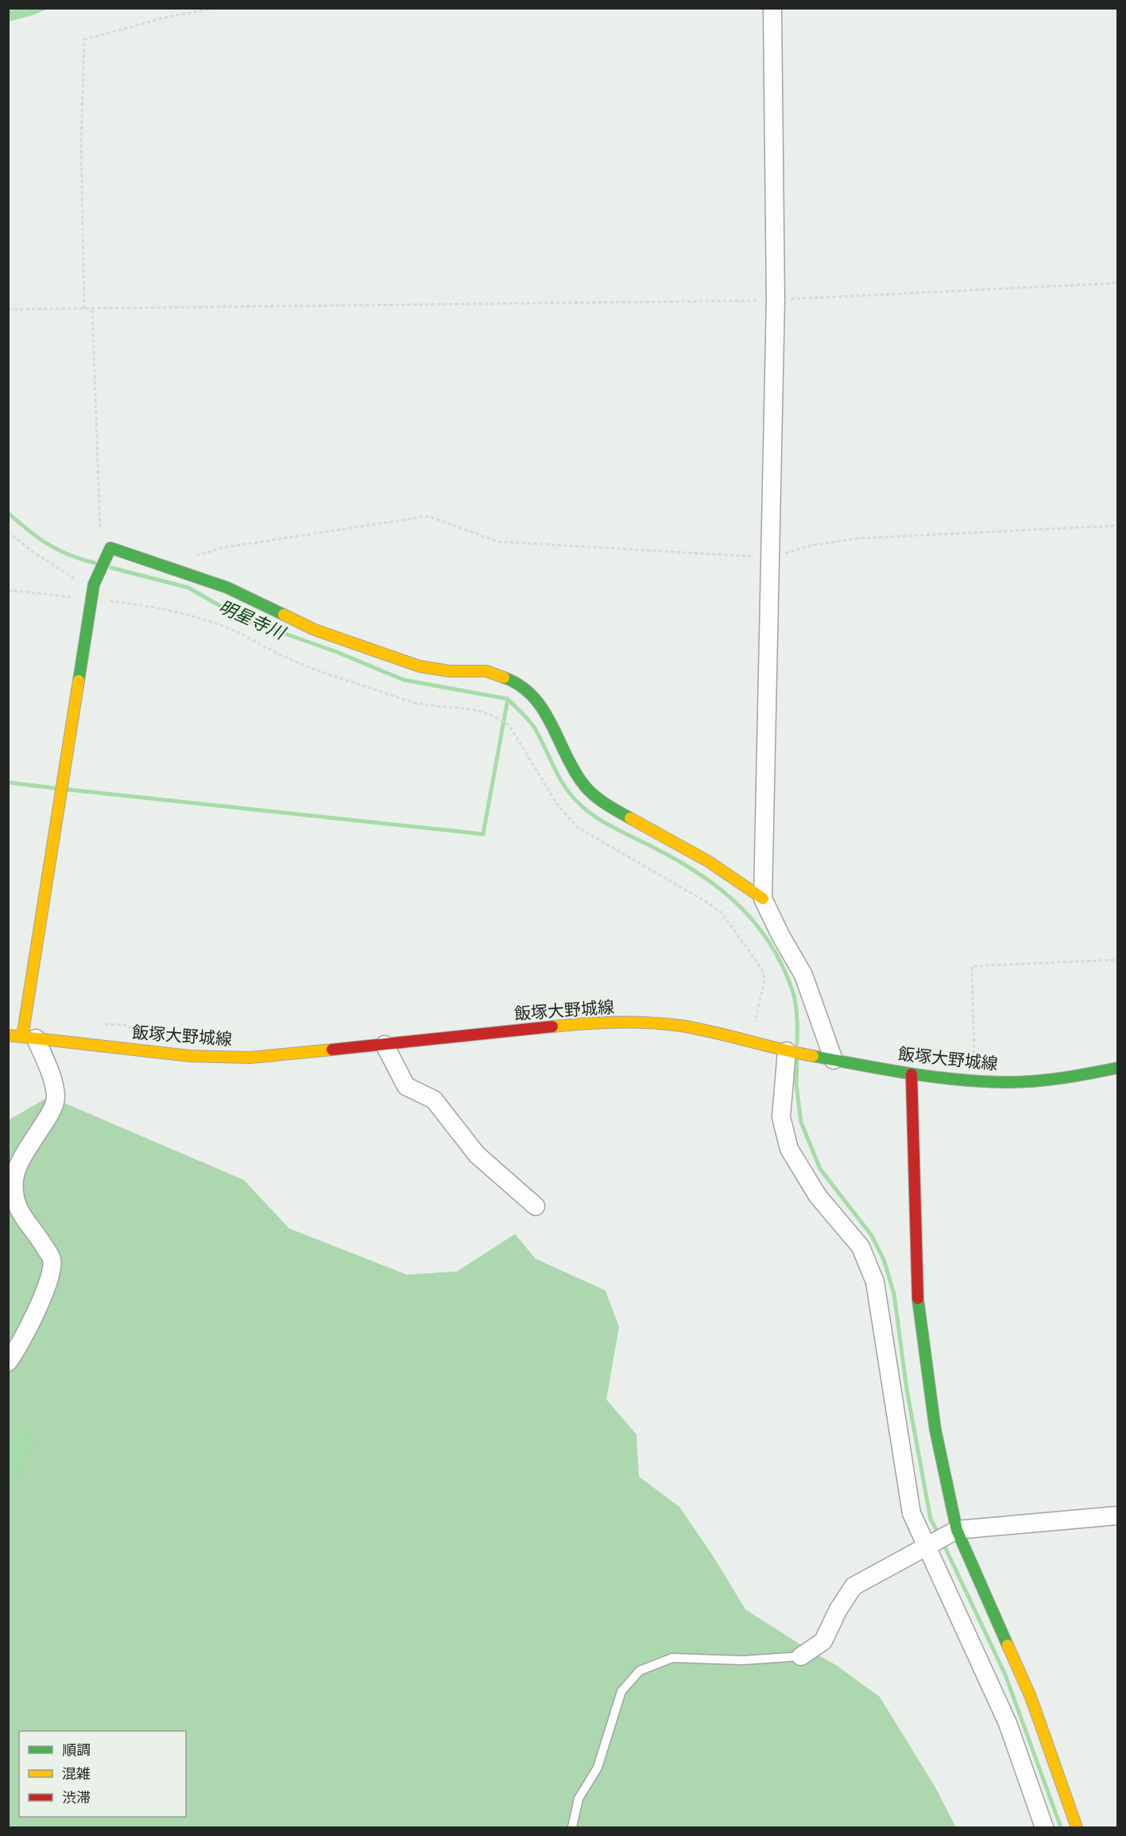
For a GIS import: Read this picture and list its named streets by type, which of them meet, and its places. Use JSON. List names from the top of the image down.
{
  "streets": {
    "street": ["飯塚大野城線"]
  },
  "water": ["明星寺川"],
  "legend": ["順調", "混雑", "渋滞"]
}
